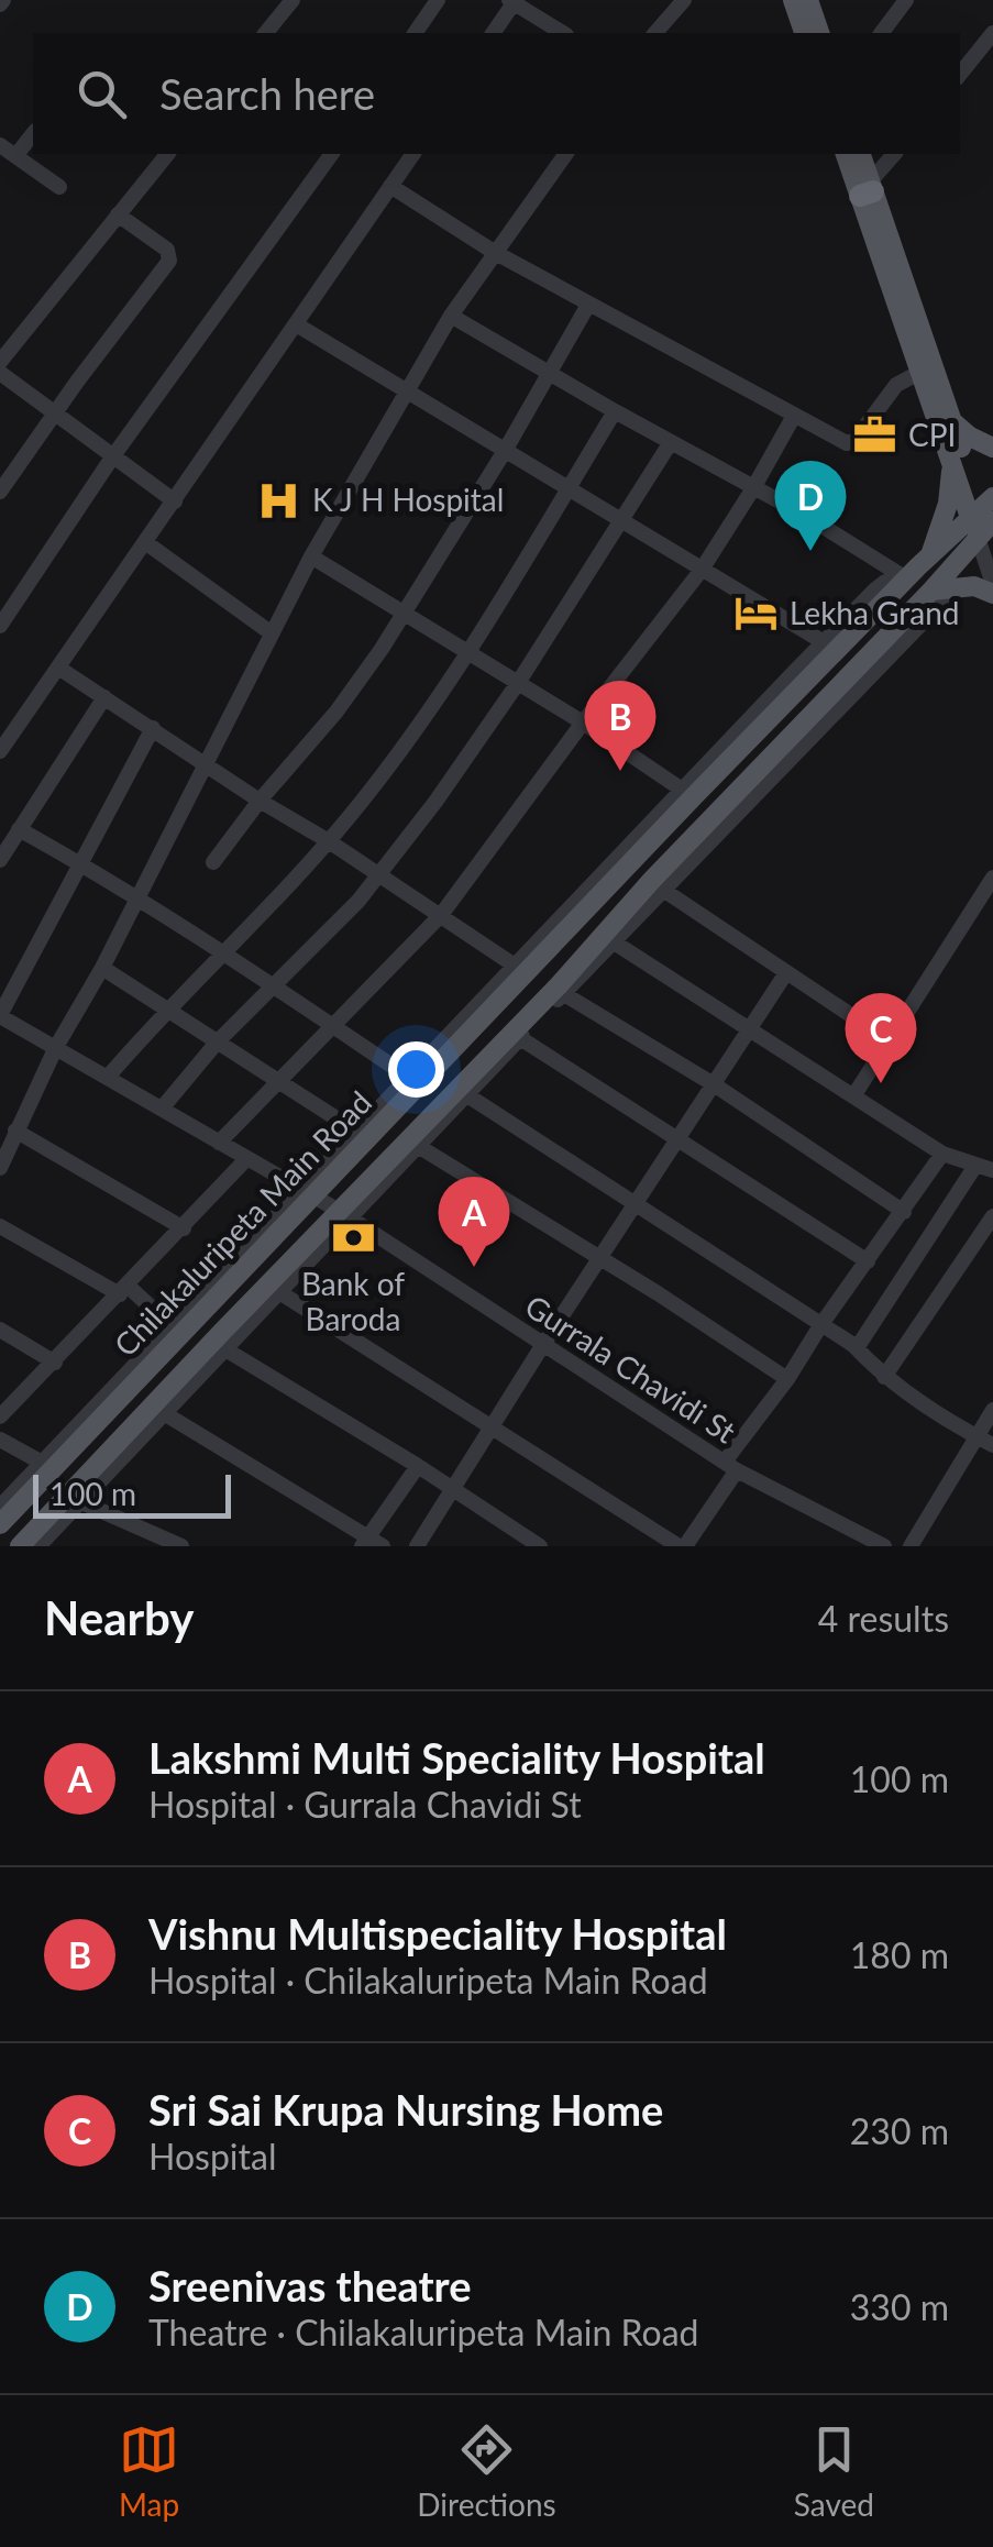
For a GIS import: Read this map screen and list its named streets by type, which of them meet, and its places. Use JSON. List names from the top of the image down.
{
  "streets": {
    "main road": ["Chilakaluripeta Main Road"],
    "street": ["Gurrala Chavidi St"]
  },
  "crossings": [
    ["Chilakaluripeta Main Road", "Gurrala Chavidi St"]
  ],
  "places": {
    "office": ["CPI"],
    "hospital": ["K J H Hospital"],
    "hotel": ["Lekha Grand"],
    "bank": ["Bank of Baroda"]
  },
  "scale_bar": "100 m",
  "page": {
    "search": "Search here",
    "pins": [
      "D",
      "B",
      "C",
      "A"
    ],
    "scale": "100 m",
    "heading": ["Nearby", "4 results"],
    "list": [
      {
        "mark": "A",
        "name": "Lakshmi Multi Speciality Hospital",
        "note": "Hospital · Gurrala Chavidi St",
        "value": "100 m"
      },
      {
        "mark": "B",
        "name": "Vishnu Multispeciality Hospital",
        "note": "Hospital · Chilakaluripeta Main Road",
        "value": "180 m"
      },
      {
        "mark": "C",
        "name": "Sri Sai Krupa Nursing Home",
        "note": "Hospital",
        "value": "230 m"
      },
      {
        "mark": "D",
        "name": "Sreenivas theatre",
        "note": "Theatre · Chilakaluripeta Main Road",
        "value": "330 m"
      }
    ],
    "nav": ["Map", "Directions", "Saved"]
  }
}
